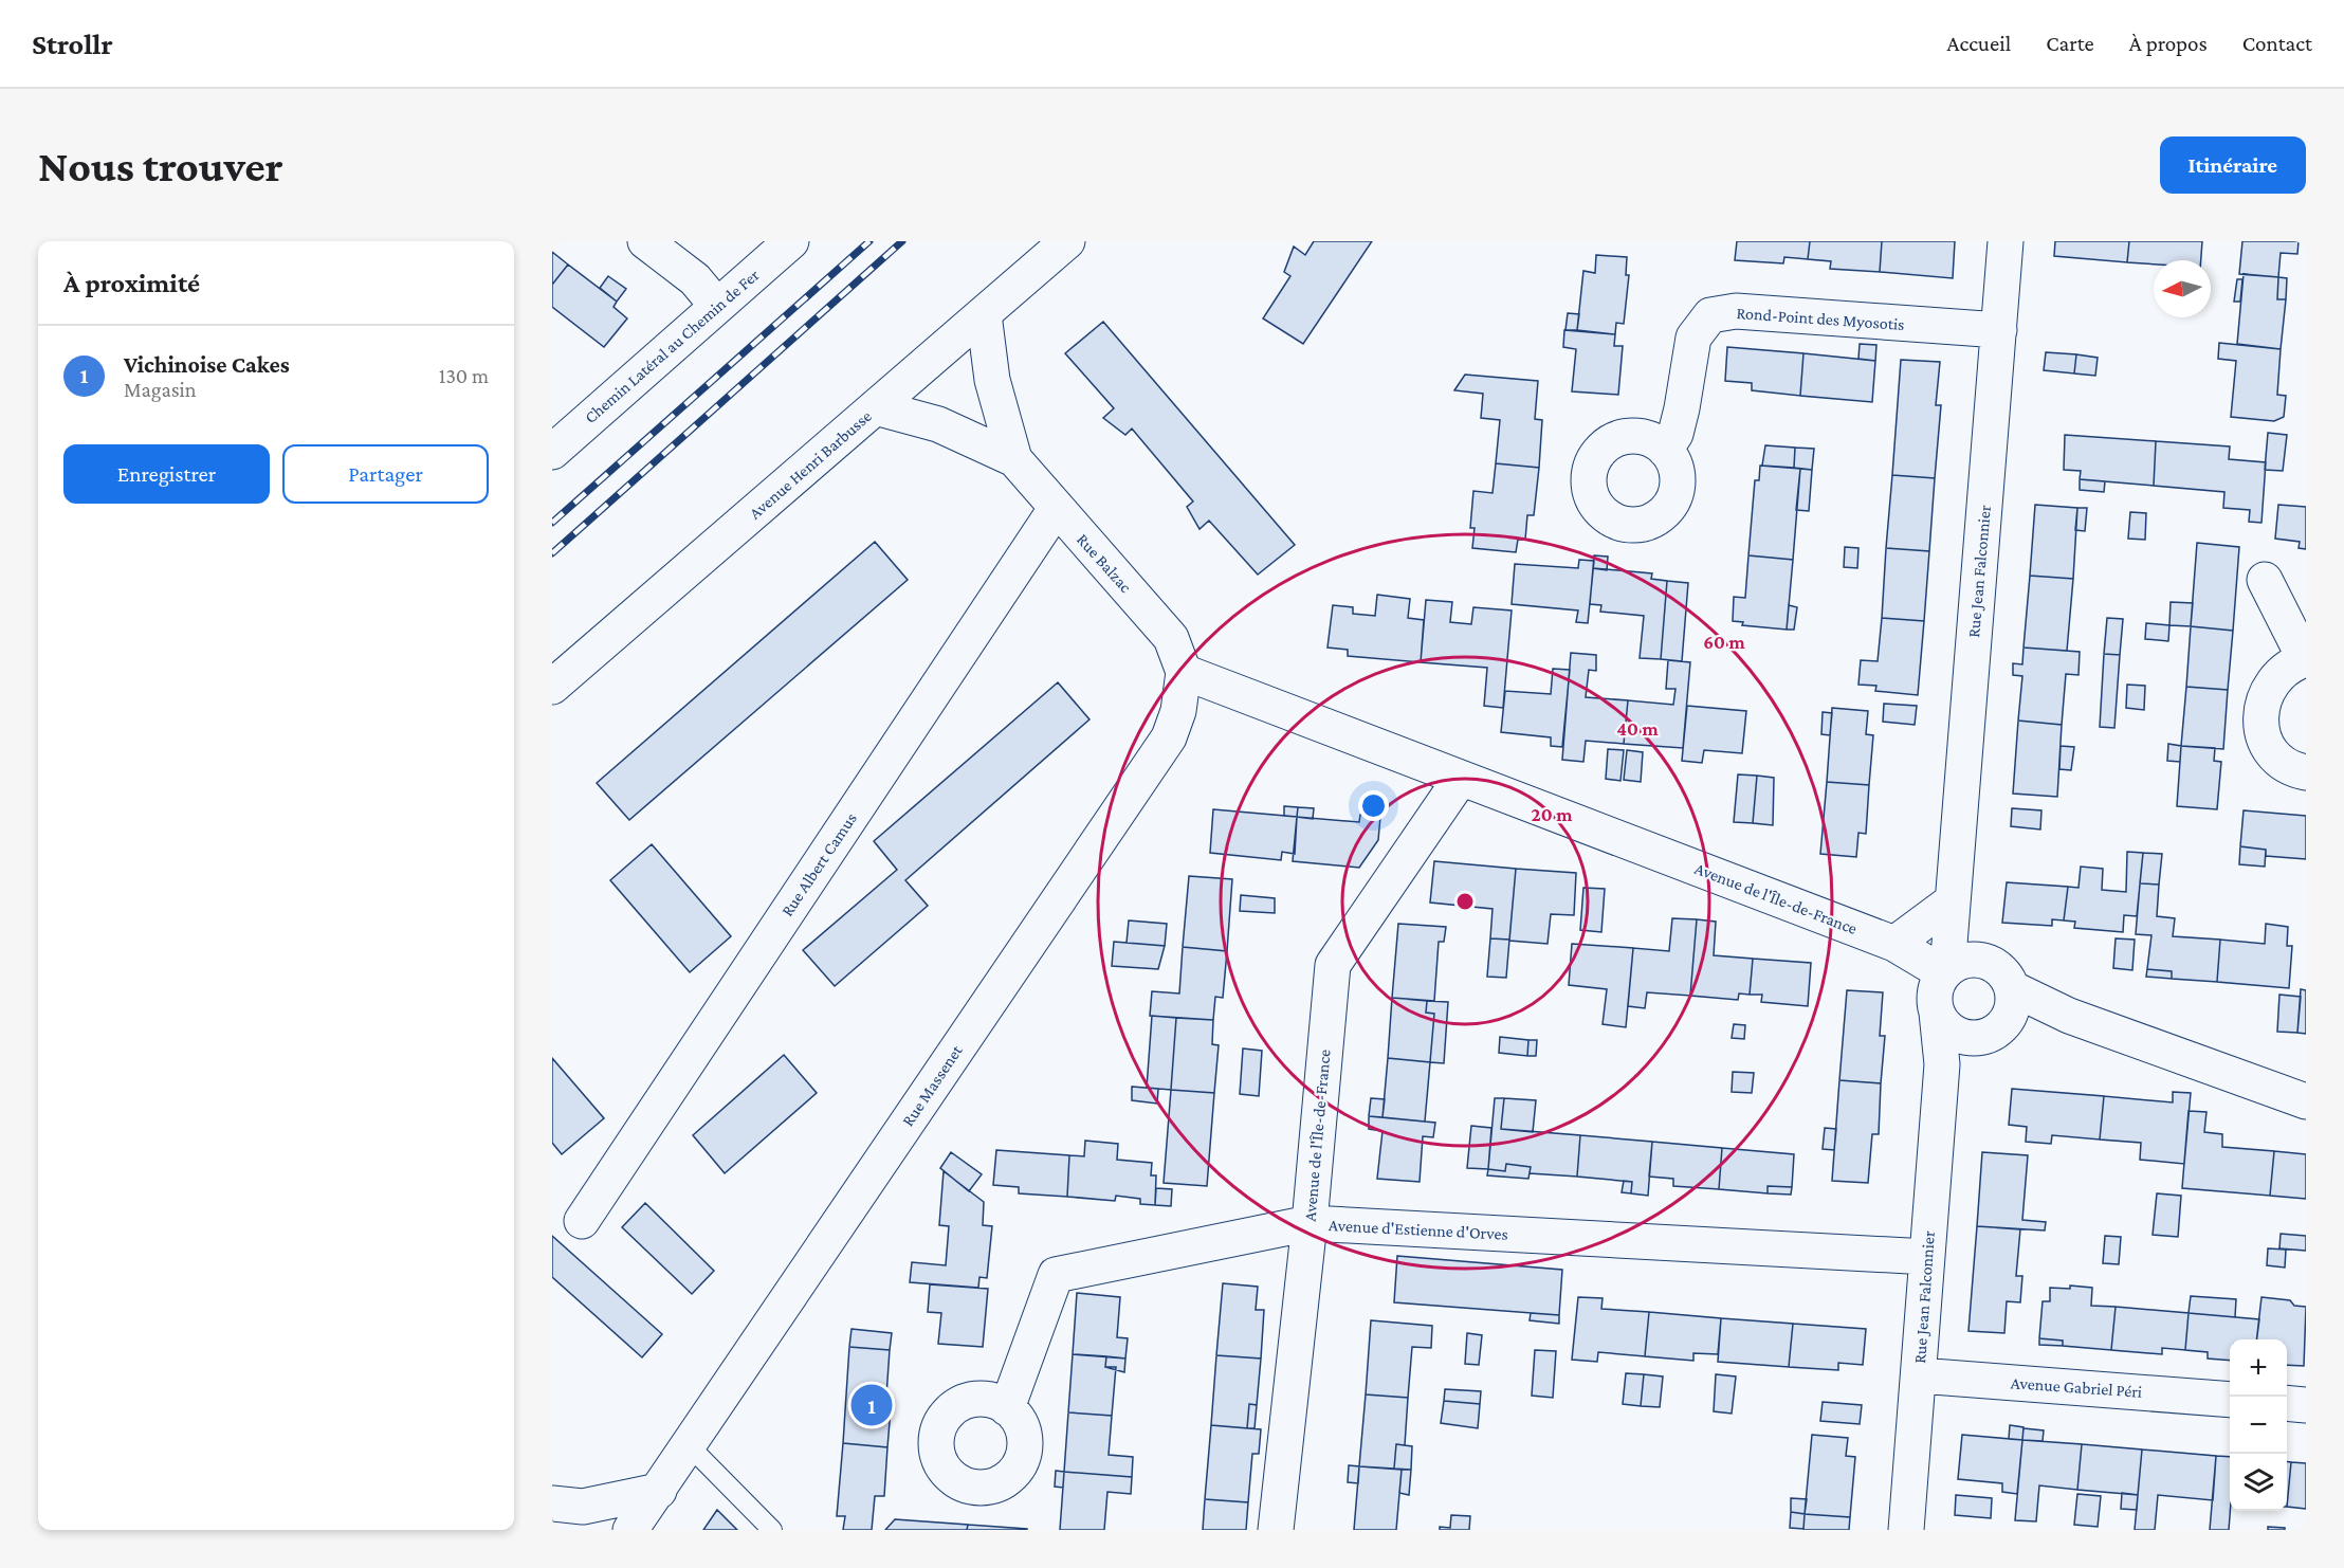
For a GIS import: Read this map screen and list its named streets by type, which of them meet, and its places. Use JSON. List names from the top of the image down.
{
  "streets": {
    "street": [
      "Rond-Point des Myosotis",
      "Chemin Latéral au Chemin de Fer",
      "Avenue Henri Barbusse",
      "Rue Balzac",
      "Rue Jean Falconnier",
      "Rue Albert Camus",
      "Avenue de l'Île-de-France",
      "Rue Massenet",
      "Avenue d'Estienne d'Orves",
      "Avenue Gabriel Péri"
    ]
  },
  "crossings": [
    ["Rond-Point des Myosotis", "Rue Jean Falconnier"],
    ["Avenue Henri Barbusse", "Rue Balzac"],
    ["Rue Balzac", "Rue Albert Camus"],
    ["Rue Balzac", "Avenue de l'Île-de-France"],
    ["Rue Balzac", "Rue Massenet"],
    ["Rue Jean Falconnier", "Avenue de l'Île-de-France"],
    ["Rue Jean Falconnier", "Avenue d'Estienne d'Orves"],
    ["Rue Jean Falconnier", "Avenue Gabriel Péri"],
    ["Avenue de l'Île-de-France", "Rue Massenet"],
    ["Avenue de l'Île-de-France", "Avenue d'Estienne d'Orves"]
  ],
  "north": "left",
  "page": {
    "header": "Strollr",
    "nav": [
      "Accueil",
      "Carte",
      "À propos",
      "Contact"
    ],
    "buttons": [
      "Itinéraire",
      ["Enregistrer", "Partager"]
    ],
    "title": "Nous trouver",
    "heading": "À proximité",
    "list": [
      {
        "mark": "1",
        "name": "Vichinoise Cakes",
        "note": "Magasin",
        "value": "130 m"
      }
    ],
    "map_buttons": ["+", "−"],
    "pins": "1"
  },
  "rings": ["60 m", "40 m", "20 m"]
}
